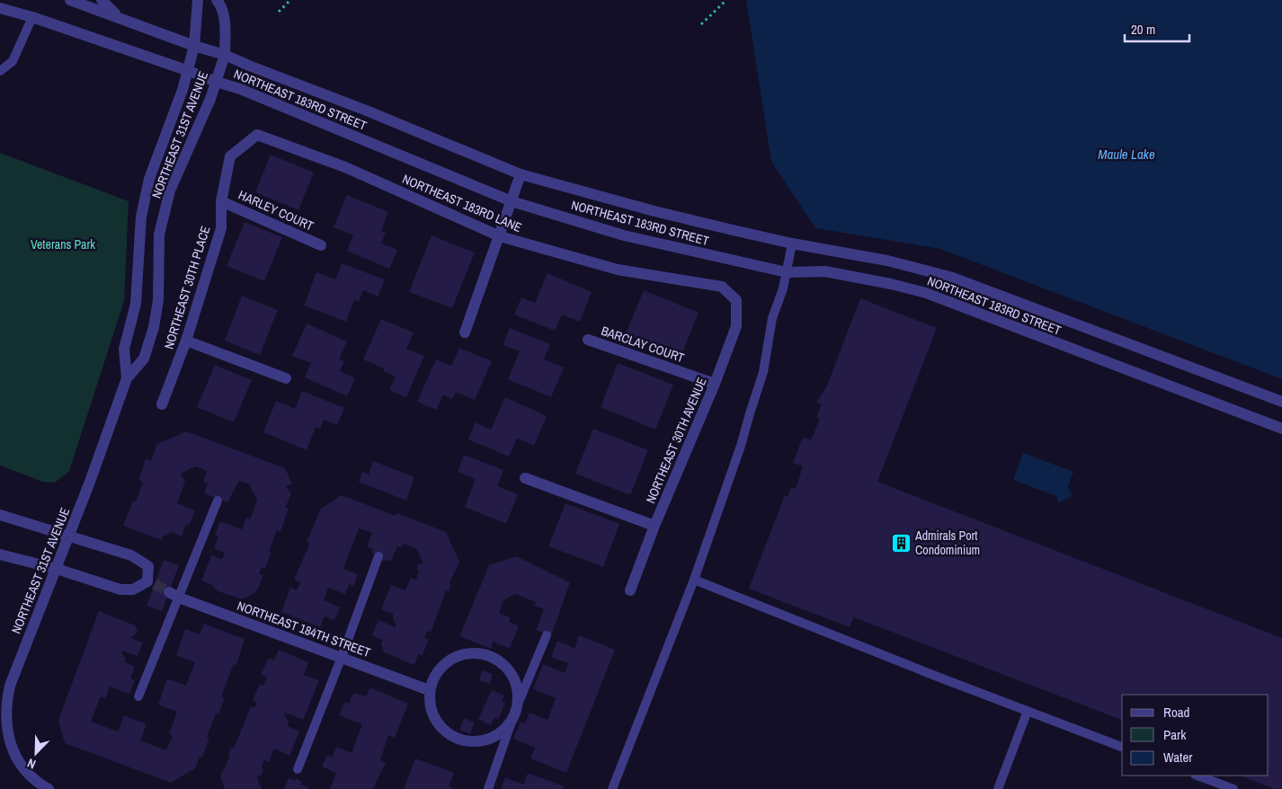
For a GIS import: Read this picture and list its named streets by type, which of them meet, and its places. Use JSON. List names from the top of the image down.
{
  "streets": {
    "street": [
      "NORTHEAST 183RD STREET",
      "NORTHEAST 31ST AVENUE",
      "NORTHEAST 183RD LANE",
      "HARLEY COURT",
      "NORTHEAST 30TH PLACE",
      "BARCLAY COURT",
      "NORTHEAST 30TH AVENUE",
      "NORTHEAST 184TH STREET"
    ]
  },
  "crossings": [
    ["NORTHEAST 183RD STREET", "NORTHEAST 31ST AVENUE"],
    ["NORTHEAST 183RD LANE", "NORTHEAST 30TH PLACE"],
    ["NORTHEAST 183RD LANE", "NORTHEAST 30TH AVENUE"],
    ["HARLEY COURT", "NORTHEAST 30TH PLACE"],
    ["BARCLAY COURT", "NORTHEAST 30TH AVENUE"]
  ],
  "water": ["Maule Lake"],
  "parks": ["Veterans Park"],
  "places": {
    "building": ["Admirals Port Condominium"]
  },
  "legend": ["Road", "Park", "Water"],
  "scale_bar": "20 m",
  "north": "bottom left"
}
